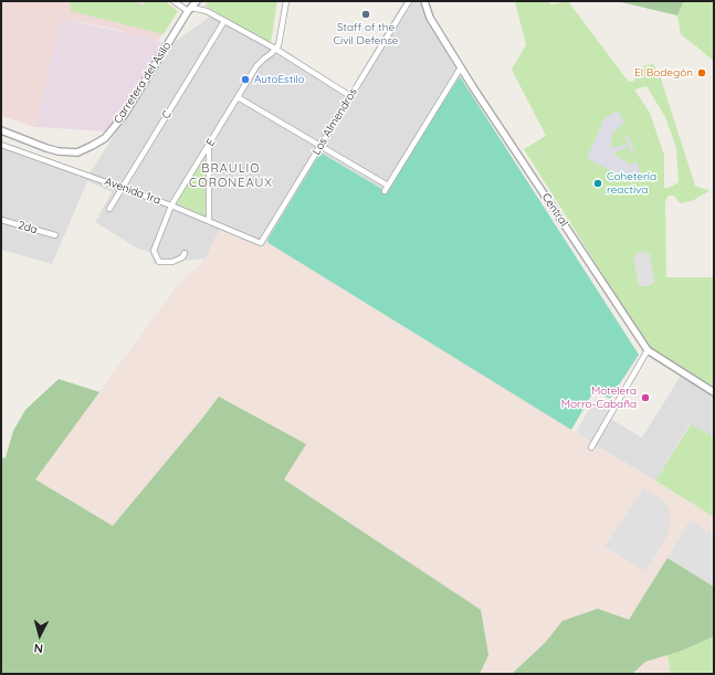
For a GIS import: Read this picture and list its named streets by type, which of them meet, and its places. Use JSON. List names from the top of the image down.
{
  "streets": {
    "street": [
      "Carretera del Asilo",
      "C",
      "Los Almendros",
      "E",
      "Avenida 1ra",
      "Central",
      "2da"
    ]
  },
  "crossings": [
    ["C", "Avenida 1ra"],
    ["Los Almendros", "Avenida 1ra"],
    ["E", "Avenida 1ra"]
  ],
  "districts": ["BRAULIO CORONEAUX"],
  "places": [
    "Staff of the Civil Defense",
    "El Bodegón",
    "AutoEstilo",
    "Cohetería reactiva",
    "Motelera Morro-Cabaña"
  ],
  "north": "bottom"
}
